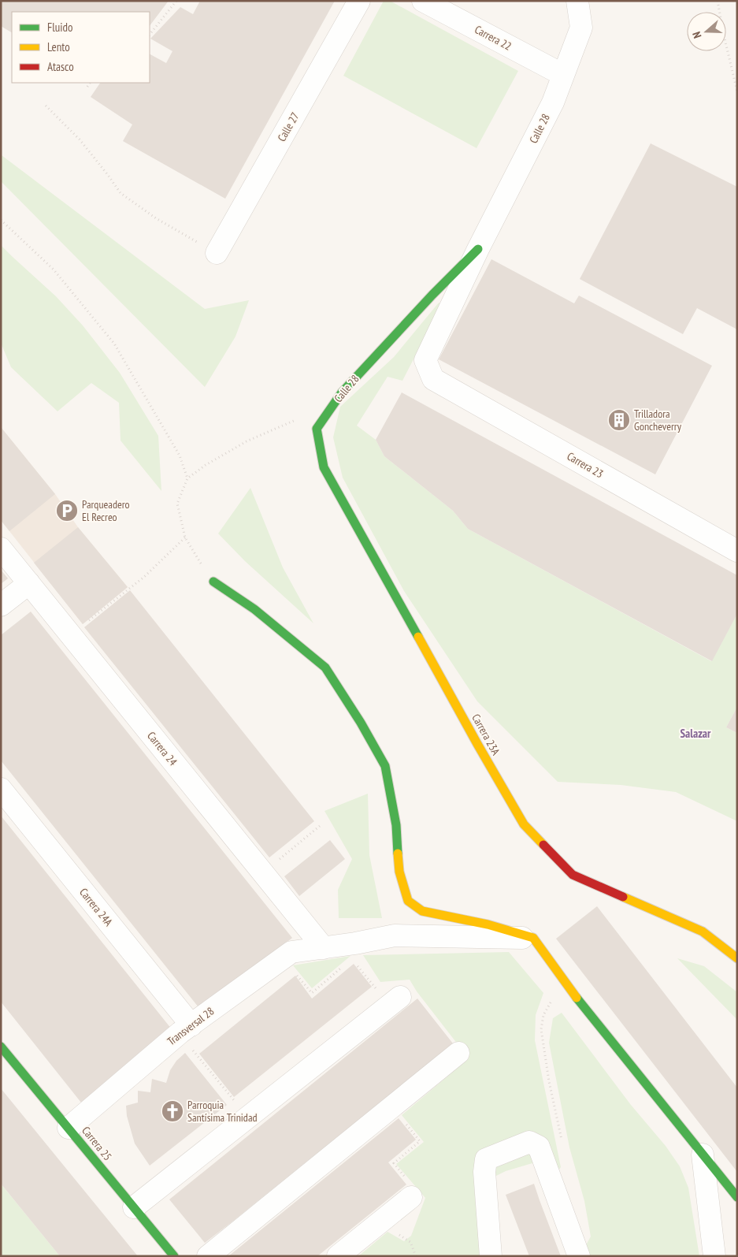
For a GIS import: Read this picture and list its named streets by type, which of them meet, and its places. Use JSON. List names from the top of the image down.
{
  "streets": {
    "street": [
      "Carrera 22",
      "Calle 27",
      "Calle 28",
      "Carrera 23",
      "Carrera 23A",
      "Carrera 24",
      "Carrera 24A",
      "Transversal 28",
      "Carrera 25"
    ]
  },
  "crossings": [
    ["Carrera 22", "Calle 28"],
    ["Calle 28", "Carrera 23"],
    ["Calle 28", "Carrera 23A"],
    ["Carrera 24", "Transversal 28"],
    ["Carrera 24A", "Transversal 28"],
    ["Transversal 28", "Carrera 25"]
  ],
  "districts": ["Salazar"],
  "places": {
    "building": ["Trilladora Goncheverry"],
    "parking": ["Parqueadero El Recreo"],
    "church": ["Parroquia Santísima Trinidad"]
  },
  "legend": ["Fluido", "Lento", "Atasco"],
  "north": "left"
}
